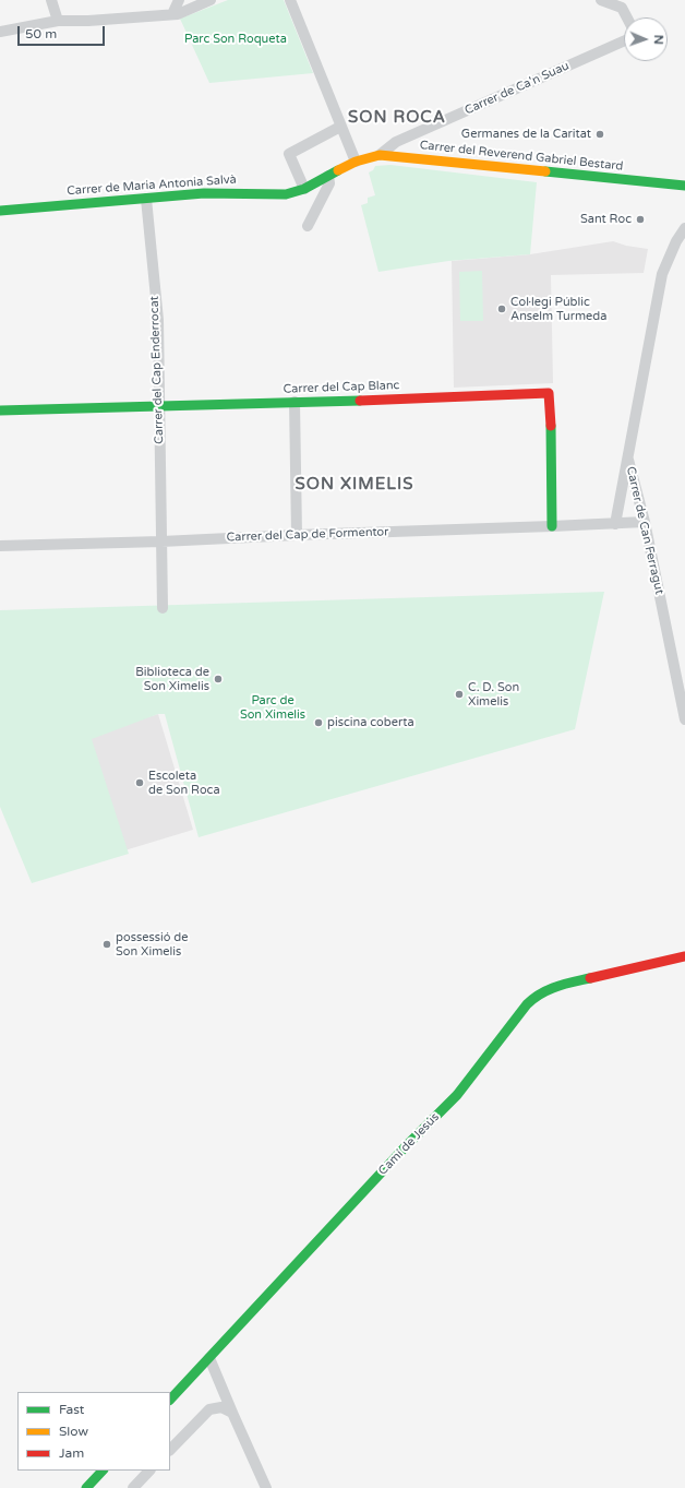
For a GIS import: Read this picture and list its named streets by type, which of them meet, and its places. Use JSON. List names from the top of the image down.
{
  "streets": {
    "street": [
      "Carrer de Ca'n Suau",
      "Carrer del Reverend Gabriel Bestard",
      "Carrer de Maria Antonia Salvà",
      "Carrer del Cap Enderrocat",
      "Carrer del Cap Blanc",
      "Carrer de Can Ferragut",
      "Carrer del Cap de Formentor",
      "Camí de Jesús"
    ]
  },
  "crossings": [
    ["Carrer de Ca'n Suau", "Carrer del Reverend Gabriel Bestard"],
    ["Carrer del Reverend Gabriel Bestard", "Carrer de Maria Antonia Salvà"],
    ["Carrer de Maria Antonia Salvà", "Carrer del Cap Enderrocat"],
    ["Carrer del Cap Enderrocat", "Carrer del Cap Blanc"],
    ["Carrer del Cap Enderrocat", "Carrer del Cap de Formentor"],
    ["Carrer del Cap Blanc", "Carrer del Cap de Formentor"],
    ["Carrer de Can Ferragut", "Carrer del Cap de Formentor"]
  ],
  "districts": ["SON ROCA", "SON XIMELIS"],
  "parks": ["Parc Son Roqueta", "Parc de Son Ximelis"],
  "places": [
    "Germanes de la Caritat",
    "Sant Roc",
    "Col·legi Públic Anselm Turmeda",
    "Biblioteca de Son Ximelis",
    "C. D. Son Ximelis",
    "piscina coberta",
    "Escoleta de Son Roca",
    "possessió de Son Ximelis"
  ],
  "legend": ["Fast", "Slow", "Jam"],
  "scale_bar": "50 m",
  "north": "right"
}
